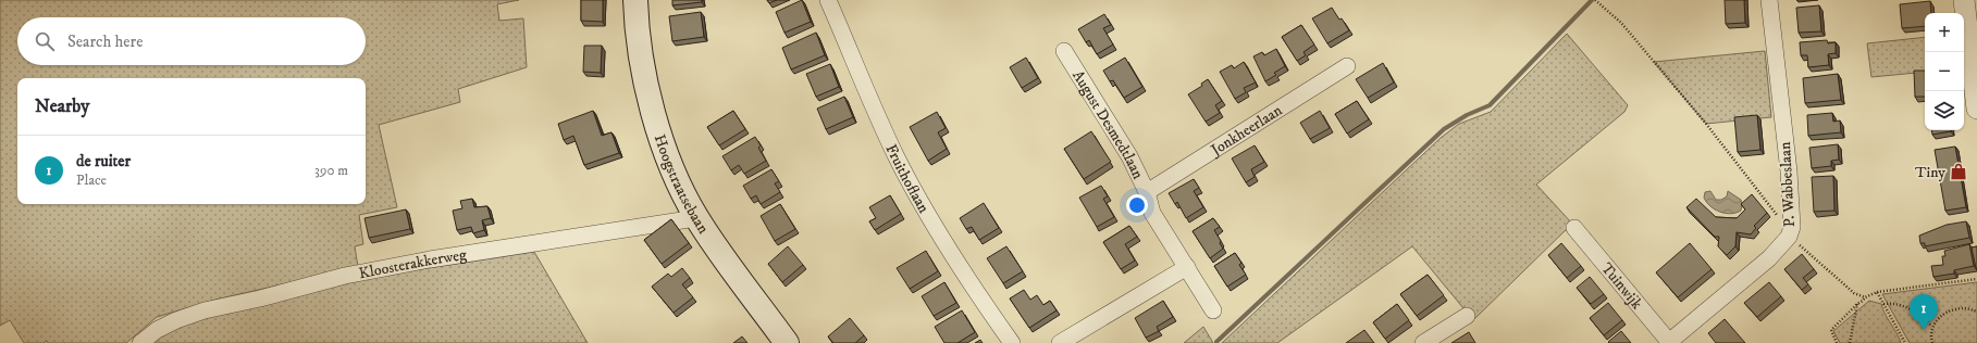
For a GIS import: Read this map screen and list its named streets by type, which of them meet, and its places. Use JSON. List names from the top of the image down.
{
  "streets": {
    "main road": ["Hoogstraatsebaan"],
    "street": [
      "August Desmedtlaan",
      "Jonkheerlaan",
      "Fruithoflaan",
      "P. Wabbeslaan",
      "Kloosterakkerweg",
      "Tuinwijk"
    ]
  },
  "crossings": [
    ["August Desmedtlaan", "Jonkheerlaan"],
    ["Hoogstraatsebaan", "Kloosterakkerweg"],
    ["P. Wabbeslaan", "Tuinwijk"]
  ],
  "places": {
    "shop": ["Tiny"]
  },
  "page": {
    "map_buttons": ["+", "−"],
    "search": "Search here",
    "heading": "Nearby",
    "list": [
      {
        "mark": "1",
        "name": "de ruiter",
        "note": "Place",
        "value": "390 m"
      }
    ],
    "pins": "1"
  }
}
